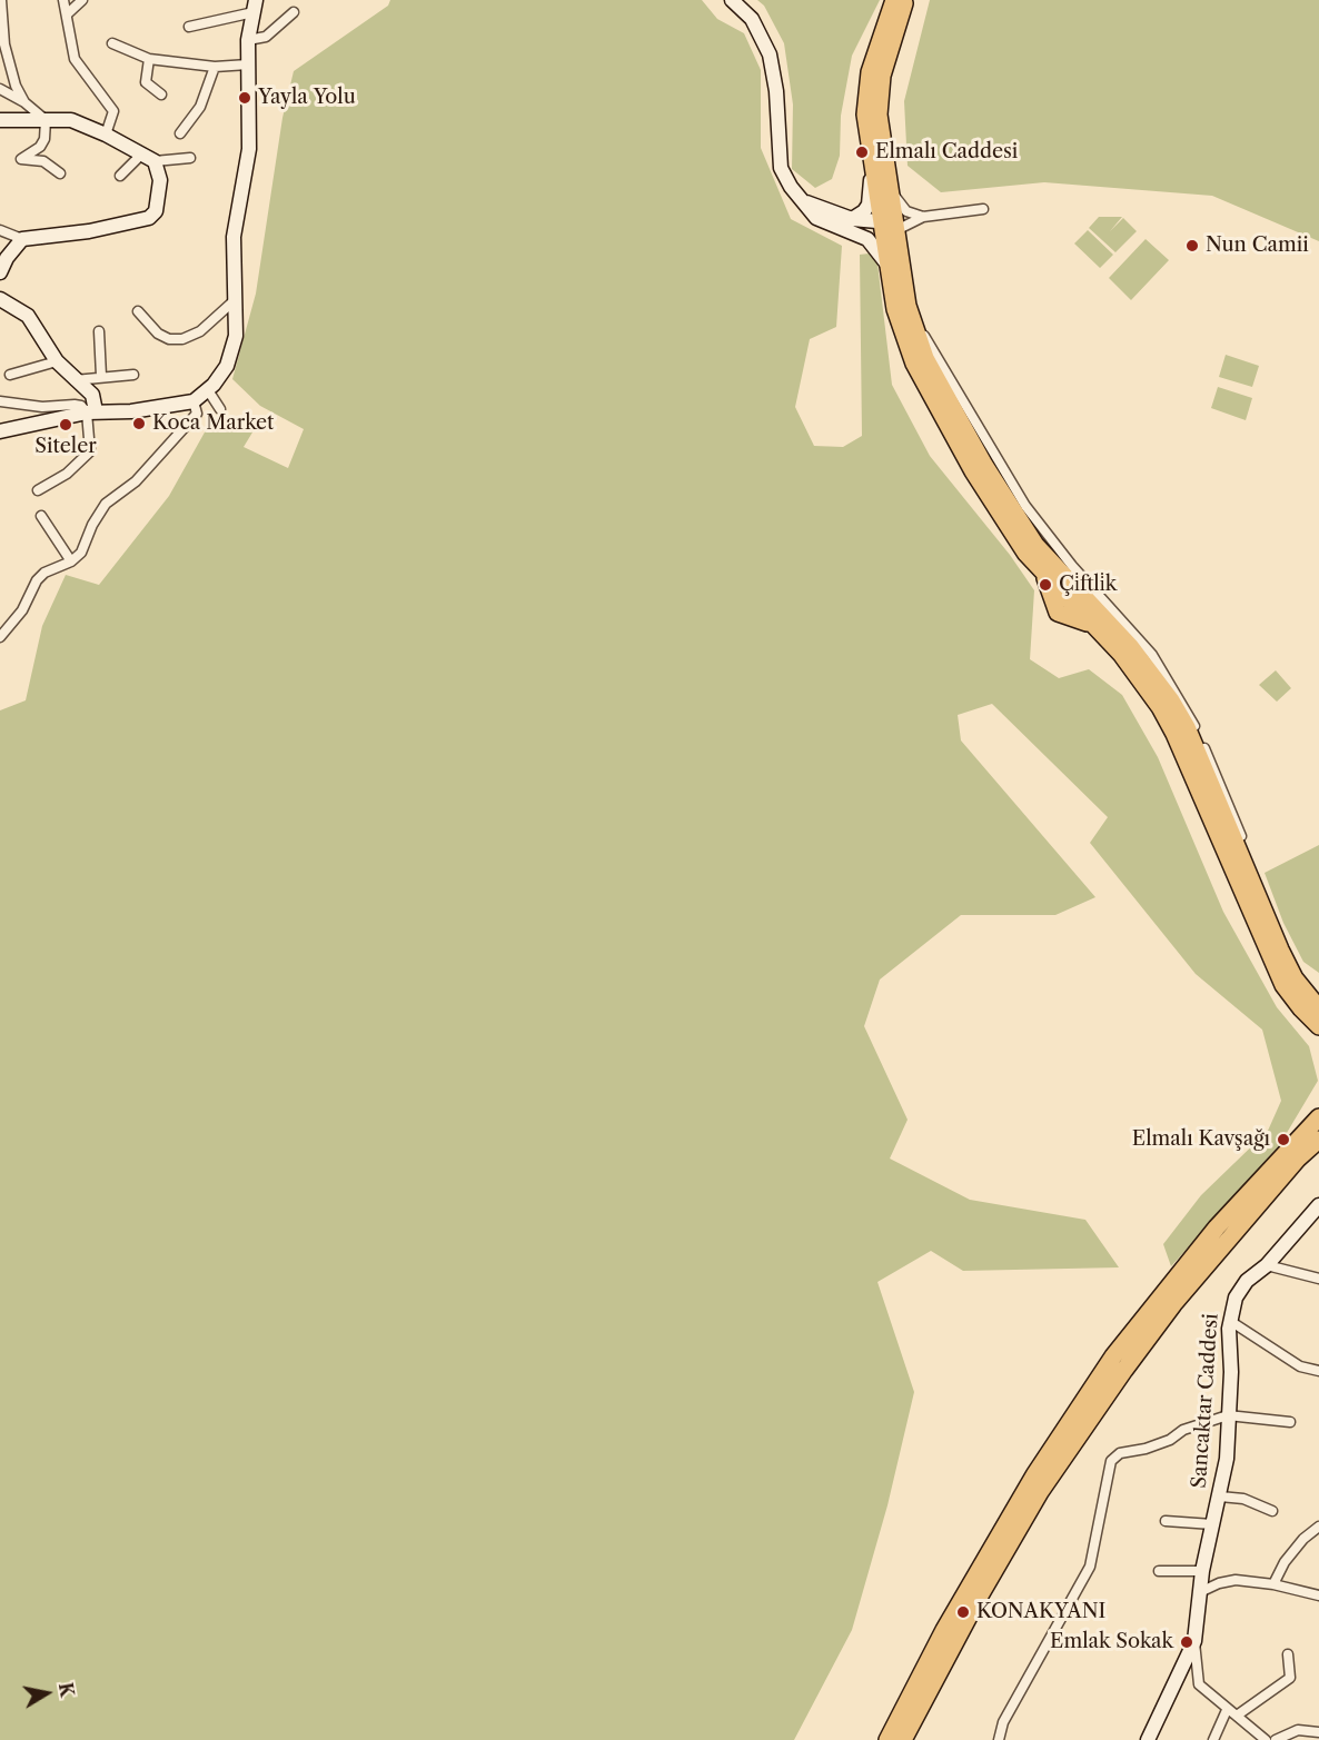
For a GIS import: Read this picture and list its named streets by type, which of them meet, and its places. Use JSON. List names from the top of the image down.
{
  "streets": {
    "street": ["Sancaktar Caddesi"]
  },
  "places": [
    "Yayla Yolu",
    "Elmalı Caddesi",
    "Nun Camii",
    "Koca Market",
    "Siteler",
    "Çi̇ftli̇k",
    "Elmalı Kavşağı",
    "KONAKYANI",
    "Emlak Sokak"
  ],
  "north": "right"
}
